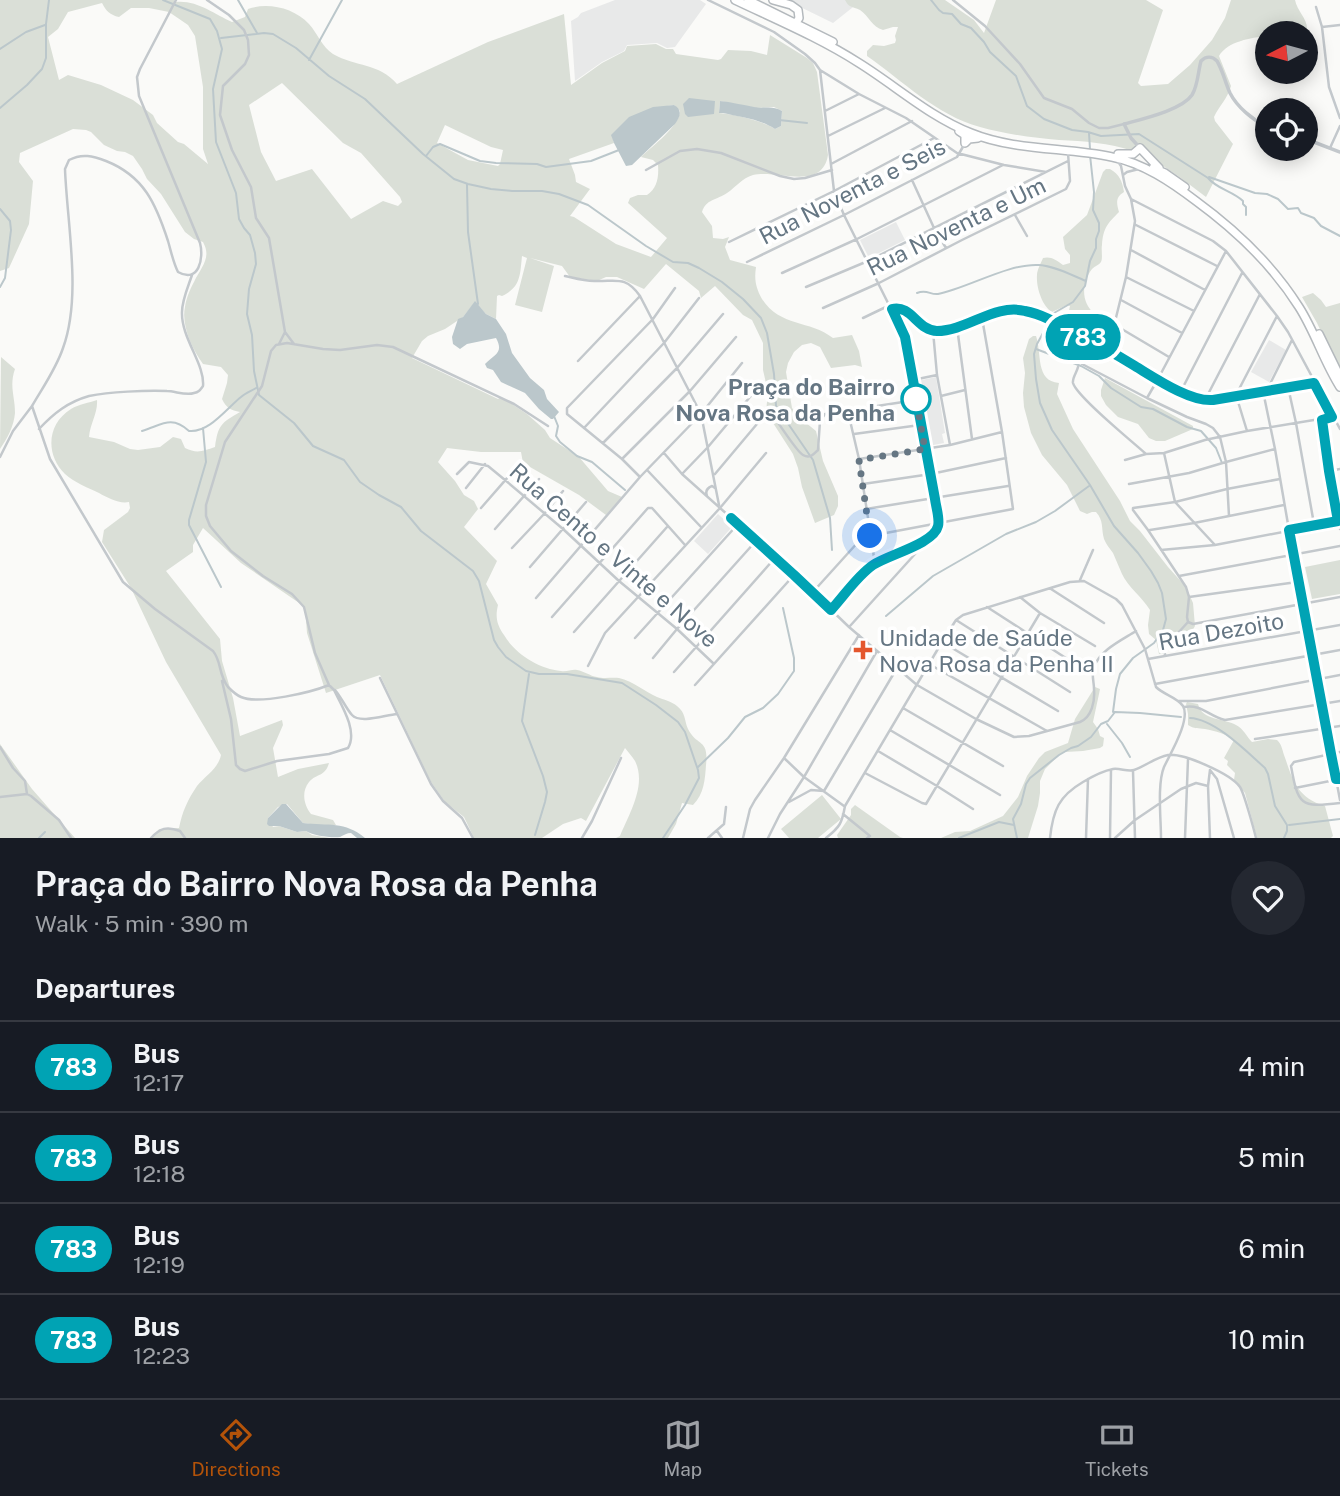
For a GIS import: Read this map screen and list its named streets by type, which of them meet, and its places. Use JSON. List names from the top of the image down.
{
  "streets": {
    "street": [
      "Rua Noventa e Seis",
      "Rua Noventa e Um",
      "Rua Cento e Vinte e Nove",
      "Rua Dezoito"
    ]
  },
  "places": {
    "other": ["Praça do Bairro Nova Rosa da Penha"],
    "health": ["Unidade de Saúde Nova Rosa da Penha II"]
  },
  "lines": ["bus line 783"],
  "north": "left",
  "page": {
    "on_map": "783",
    "heading": [
      ["Praça do Bairro Nova Rosa da Penha", "Walk · 5 min · 390 m"],
      "Departures"
    ],
    "list": [
      {
        "mark": "783",
        "name": "Bus",
        "note": "12:17",
        "value": "4 min"
      },
      {
        "mark": "783",
        "name": "Bus",
        "note": "12:18",
        "value": "5 min"
      },
      {
        "mark": "783",
        "name": "Bus",
        "note": "12:19",
        "value": "6 min"
      },
      {
        "mark": "783",
        "name": "Bus",
        "note": "12:23",
        "value": "10 min"
      }
    ],
    "tabs": ["Directions", "Map", "Tickets"]
  }
}
